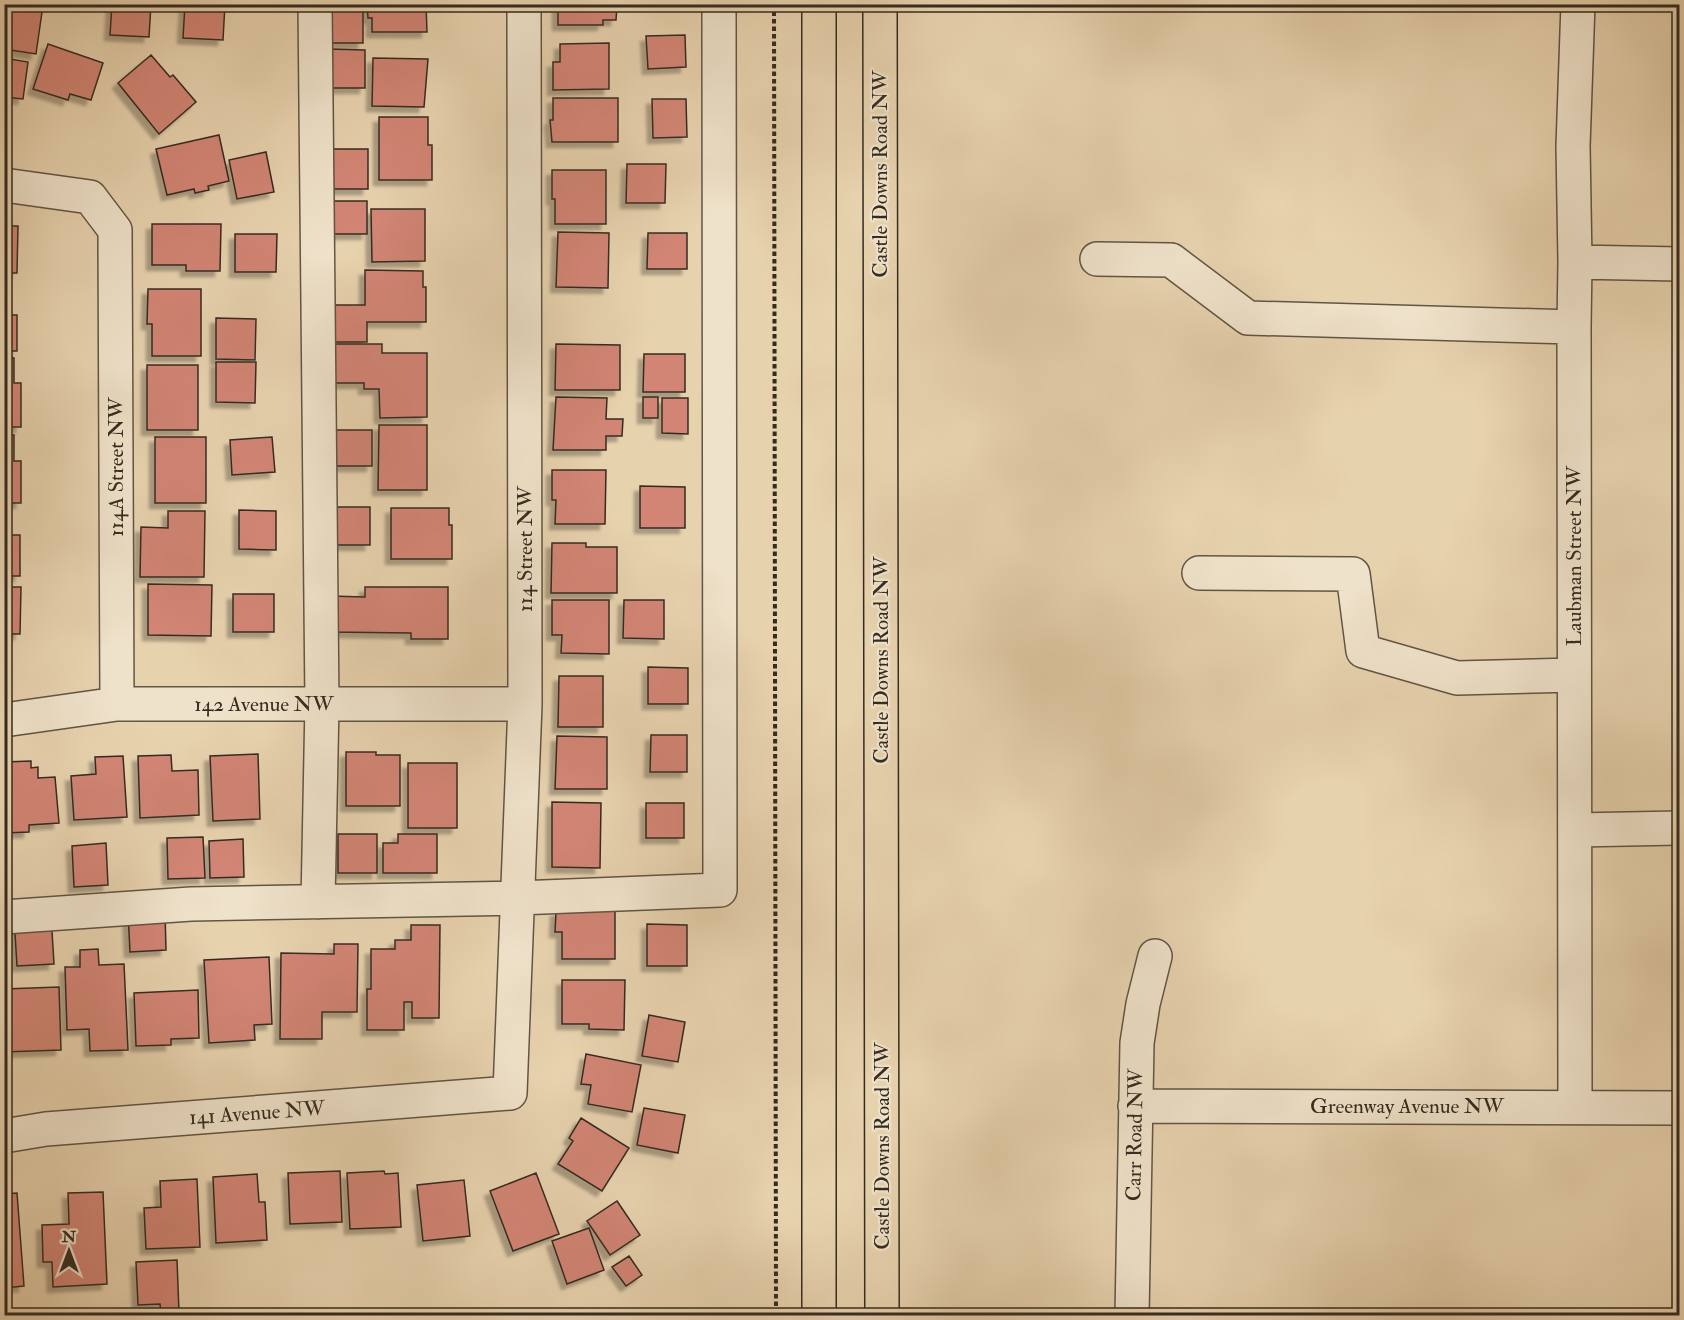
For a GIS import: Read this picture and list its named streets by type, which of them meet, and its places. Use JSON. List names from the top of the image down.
{
  "streets": {
    "main road": ["Castle Downs Road NW"],
    "street": [
      "114A Street NW",
      "114 Street NW",
      "Laubman Street NW",
      "142 Avenue NW",
      "Greenway Avenue NW",
      "141 Avenue NW",
      "Carr Road NW"
    ]
  },
  "crossings": [
    ["114A Street NW", "142 Avenue NW"],
    ["114 Street NW", "142 Avenue NW"],
    ["114 Street NW", "141 Avenue NW"],
    ["Laubman Street NW", "Greenway Avenue NW"],
    ["Greenway Avenue NW", "Carr Road NW"]
  ],
  "north": "top"
}
